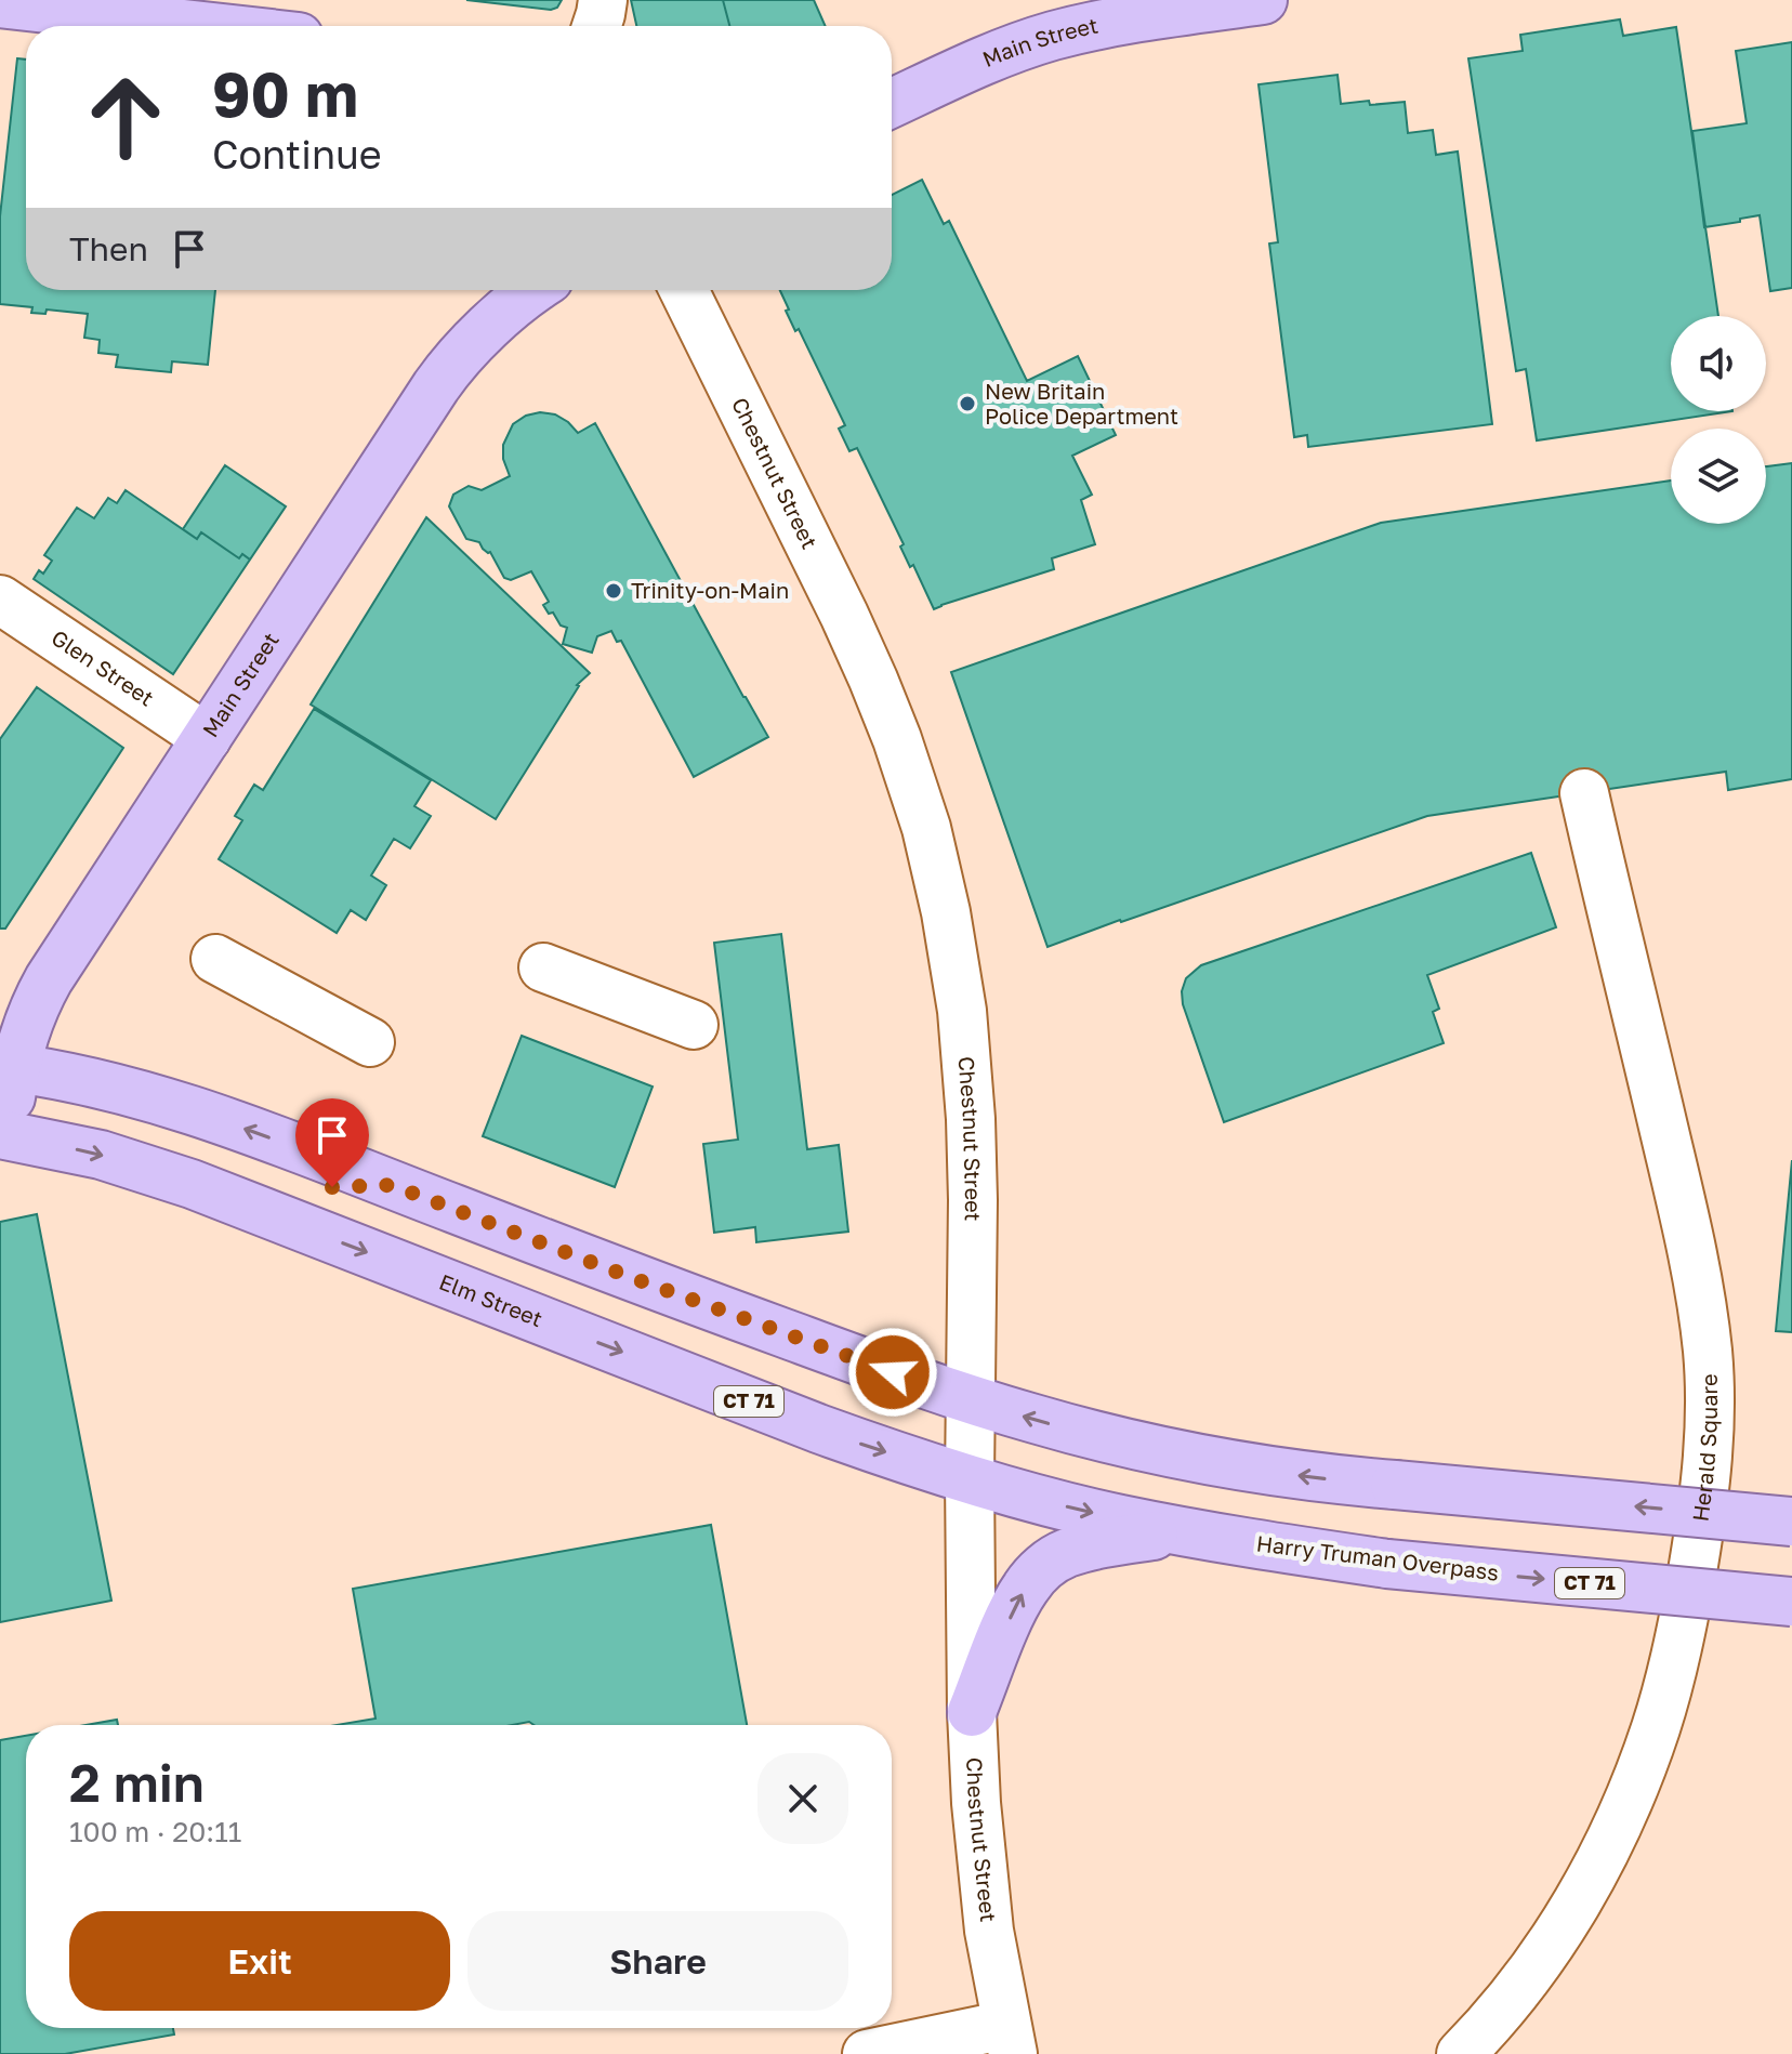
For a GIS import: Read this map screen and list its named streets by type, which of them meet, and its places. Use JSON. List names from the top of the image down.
{
  "streets": {
    "main road": [
      "Main Street",
      "Elm Street",
      "CT 71",
      "Harry Truman Overpass"
    ],
    "street": ["Chestnut Street", "Glen Street", "Herald Square"]
  },
  "crossings": [
    ["Main Street", "Glen Street"],
    ["Main Street", "Elm Street"],
    ["Chestnut Street", "Elm Street"],
    ["Chestnut Street", "Harry Truman Overpass"],
    ["Elm Street", "Harry Truman Overpass"]
  ],
  "places": ["New Britain Police Department", "Trinity-on-Main"],
  "page": {
    "turn": ["90 m", "Continue"],
    "then": "Then",
    "heading": ["2 min", "100 m · 20:11"],
    "buttons": ["Exit", "Share"]
  }
}
